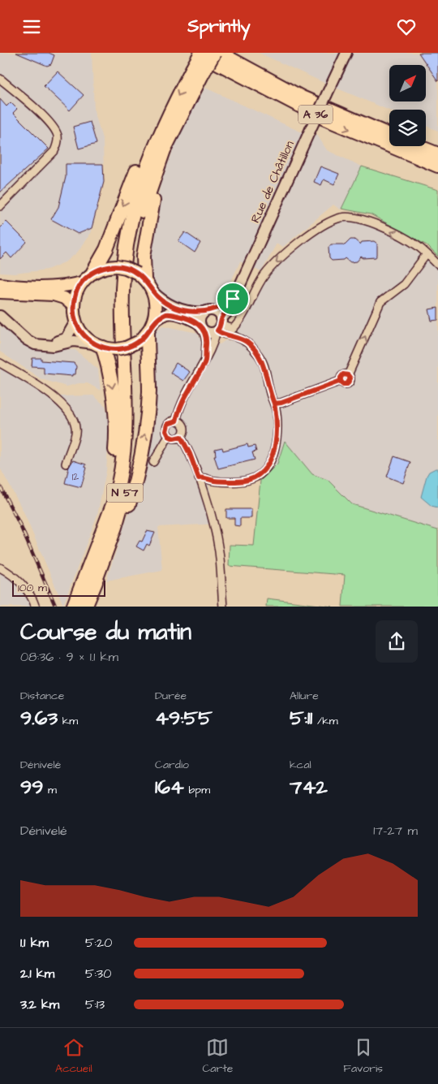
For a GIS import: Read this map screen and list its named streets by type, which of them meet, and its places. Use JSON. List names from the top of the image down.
{
  "streets": {
    "highway": ["A 36", "N 57"],
    "street": ["Rue de Châtillon"]
  },
  "crossings": [
    ["Rue de Châtillon", "N 57"]
  ],
  "house_numbers": ["12"],
  "scale_bar": "100 m",
  "north": "top right",
  "page": {
    "header": "Sprintly",
    "scale": "100 m",
    "heading": ["Course du matin", "08:36 · 9 × 1.1 km"],
    "stats": [
      ["Distance", "9.63 km"],
      ["Durée", "49:55"],
      ["Allure", "5:11 /km"],
      ["Dénivelé", "99 m"],
      ["Cardio", "164 bpm"],
      ["kcal", "742"]
    ],
    "chart": ["Dénivelé", "17–27 m"],
    "list": [
      {
        "name": "1.1 km",
        "note": "5:20"
      },
      {
        "name": "2.1 km",
        "note": "5:30"
      },
      {
        "name": "3.2 km",
        "note": "5:13"
      }
    ],
    "tabs": ["Accueil", "Carte", "Favoris"]
  }
}
